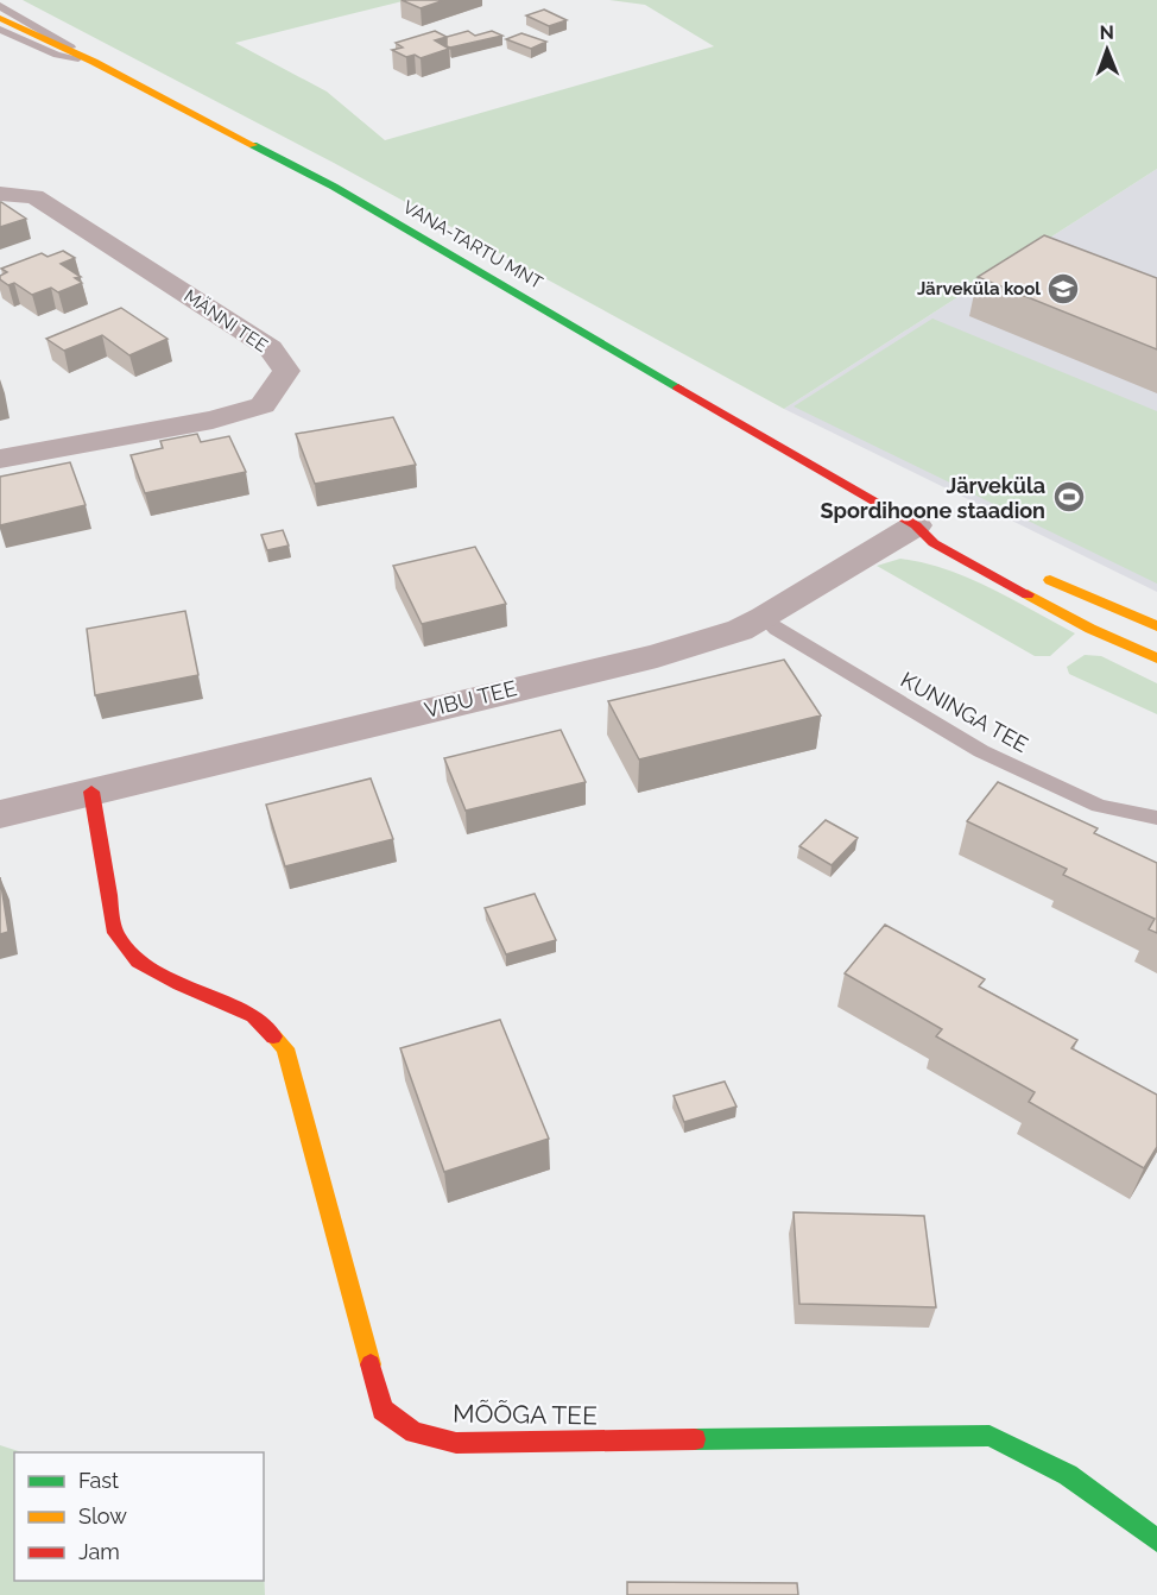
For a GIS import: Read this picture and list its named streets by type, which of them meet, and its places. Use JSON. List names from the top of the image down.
{
  "streets": {
    "street": [
      "VANA-TARTU MNT",
      "MÄNNI TEE",
      "VIBU TEE",
      "MÕÕGA TEE"
    ],
    "lane": ["KUNINGA TEE"]
  },
  "crossings": [
    ["VANA-TARTU MNT", "VIBU TEE"],
    ["VIBU TEE", "KUNINGA TEE"],
    ["VIBU TEE", "MÕÕGA TEE"]
  ],
  "places": {
    "school or university": ["Järveküla kool"],
    "sports": ["Järveküla Spordihoone staadion"]
  },
  "legend": ["Fast", "Slow", "Jam"],
  "north": "top"
}
